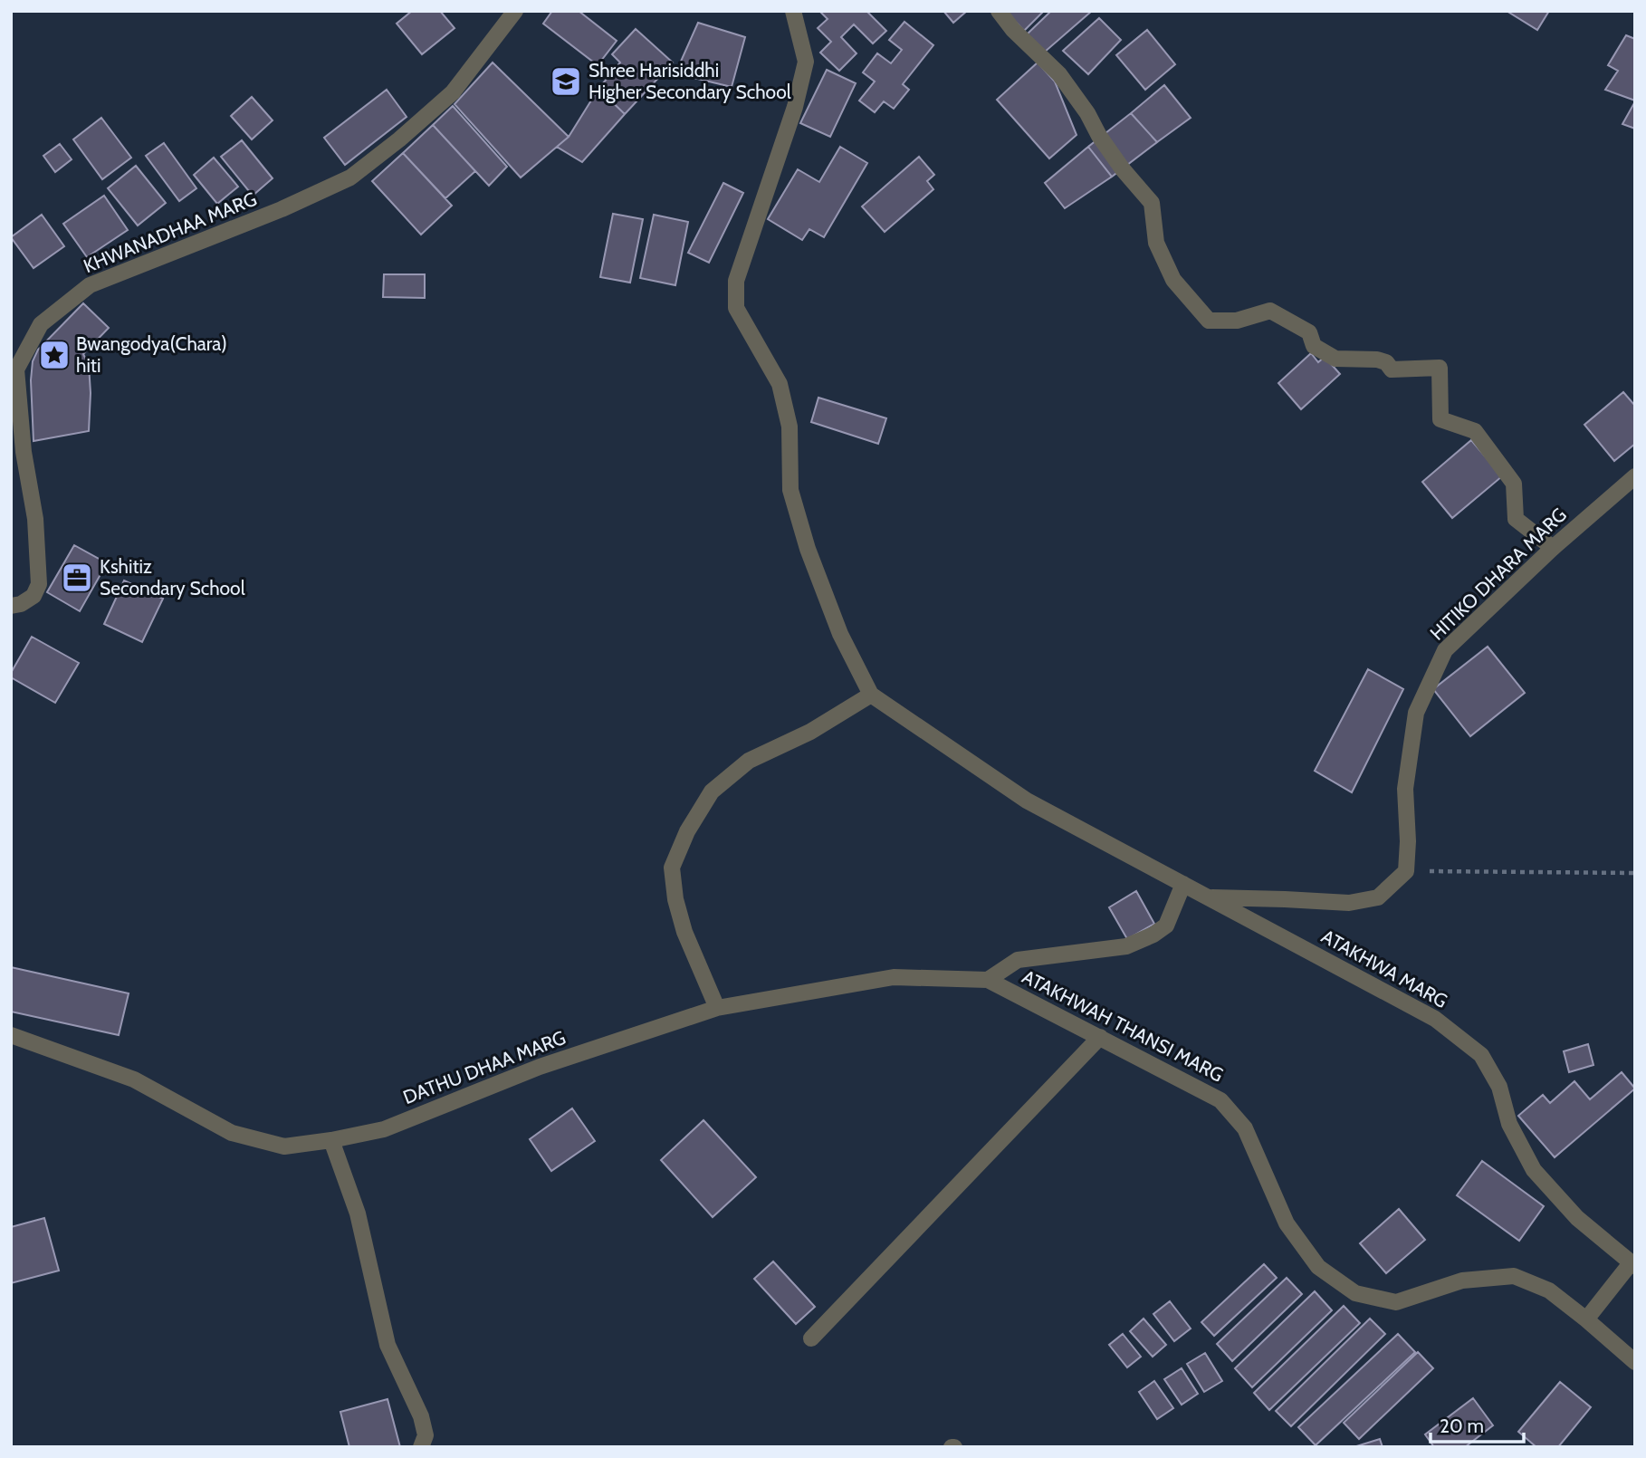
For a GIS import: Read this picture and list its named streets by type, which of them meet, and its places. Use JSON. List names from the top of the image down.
{
  "streets": {
    "street": [
      "KHWANADHAA MARG",
      "HITIKO DHARA MARG",
      "ATAKHWA MARG",
      "ATAKHWAH THANSI MARG",
      "DATHU DHAA MARG"
    ]
  },
  "crossings": [
    ["ATAKHWAH THANSI MARG", "DATHU DHAA MARG"]
  ],
  "places": {
    "school or university": ["Shree Harisiddhi Higher Secondary School"],
    "place": ["Bwangodya(Chara) hiti"],
    "office": ["Kshitiz Secondary School"]
  },
  "scale_bar": "20 m"
}
